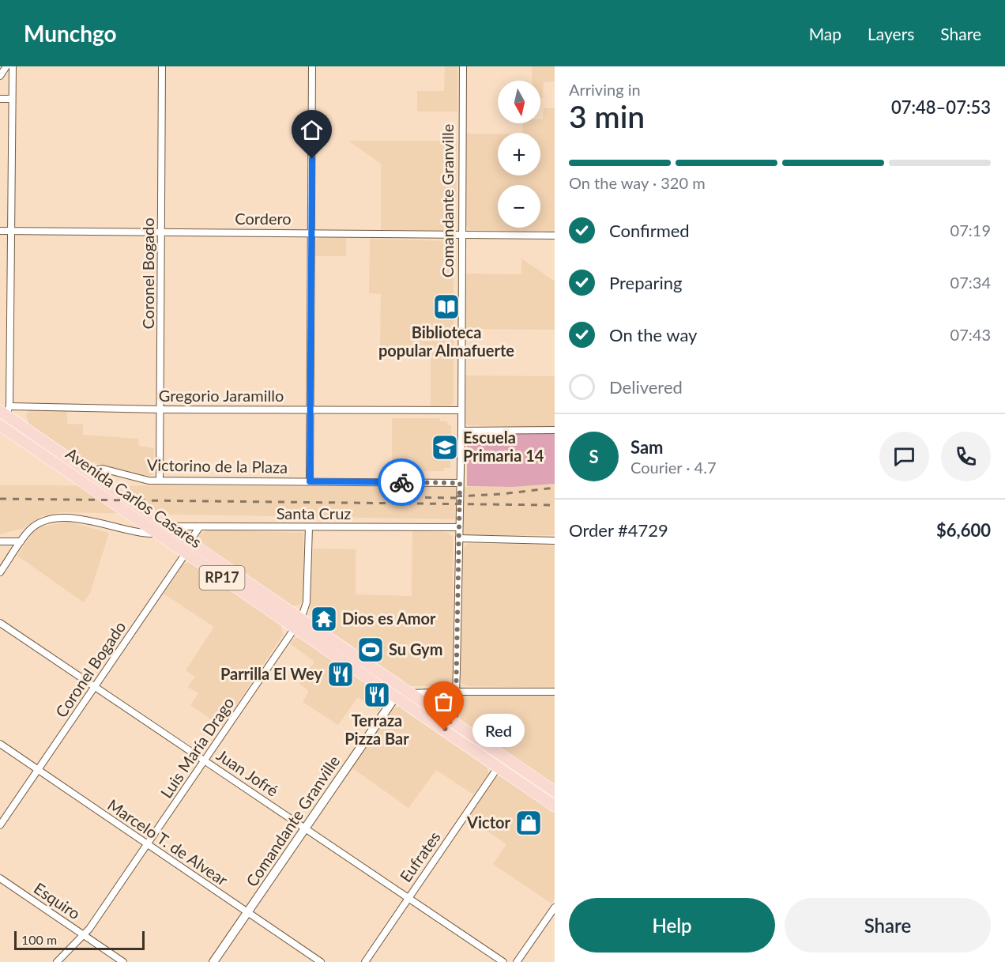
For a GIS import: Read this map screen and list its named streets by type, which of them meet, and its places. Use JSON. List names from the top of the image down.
{
  "streets": {
    "main road": ["Avenida Carlos Casares", "RP17"],
    "street": [
      "Comandante Granville",
      "Cordero",
      "Coronel Bogado",
      "Gregorio Jaramillo",
      "Victorino de la Plaza",
      "Santa Cruz",
      "Luis María Drago",
      "Juan Jofré",
      "Marcelo T. de Alvear",
      "Eufrates",
      "Esquiro"
    ]
  },
  "crossings": [
    ["Comandante Granville", "Cordero"],
    ["Comandante Granville", "Gregorio Jaramillo"],
    ["Comandante Granville", "Victorino de la Plaza"],
    ["Comandante Granville", "Avenida Carlos Casares"],
    ["Comandante Granville", "Santa Cruz"],
    ["Comandante Granville", "Juan Jofré"],
    ["Comandante Granville", "Marcelo T. de Alvear"],
    ["Cordero", "Coronel Bogado"],
    ["Coronel Bogado", "Gregorio Jaramillo"],
    ["Coronel Bogado", "Victorino de la Plaza"],
    ["Coronel Bogado", "Avenida Carlos Casares"],
    ["Coronel Bogado", "Santa Cruz"],
    ["Coronel Bogado", "Juan Jofré"],
    ["Coronel Bogado", "Marcelo T. de Alvear"],
    ["Gregorio Jaramillo", "Avenida Carlos Casares"],
    ["Victorino de la Plaza", "Avenida Carlos Casares"],
    ["Avenida Carlos Casares", "Santa Cruz"],
    ["Avenida Carlos Casares", "Luis María Drago"],
    ["Avenida Carlos Casares", "Eufrates"],
    ["Santa Cruz", "Luis María Drago"],
    ["Luis María Drago", "Juan Jofré"],
    ["Luis María Drago", "Marcelo T. de Alvear"],
    ["Luis María Drago", "Esquiro"],
    ["Juan Jofré", "Eufrates"]
  ],
  "places": {
    "library": ["Biblioteca popular Almafuerte"],
    "school or university": ["Escuela Primaria 14"],
    "temple": ["Dios es Amor"],
    "sports": ["Su Gym"],
    "restaurant": ["Parrilla El Wey", "Terraza Pizza Bar"],
    "other": ["Red"],
    "shop": ["Victor"]
  },
  "scale_bar": "100 m",
  "north": "bottom",
  "page": {
    "header": "Munchgo",
    "nav": ["Map", "Layers", "Share"],
    "heading": ["3 min", "Arriving in", "07:48–07:53"],
    "panel": [
      "Sam",
      "Courier · 4.7",
      "Order #4729",
      "$6,600"
    ],
    "map_buttons": ["+", "−"],
    "bar": "On the way · 320 m",
    "list": [
      ["Confirmed", "07:19"],
      ["Preparing", "07:34"],
      ["On the way", "07:43"],
      "Delivered"
    ],
    "round": "S",
    "bubble": "Red",
    "buttons": ["Help", "Share"],
    "scale": "100 m"
  }
}
